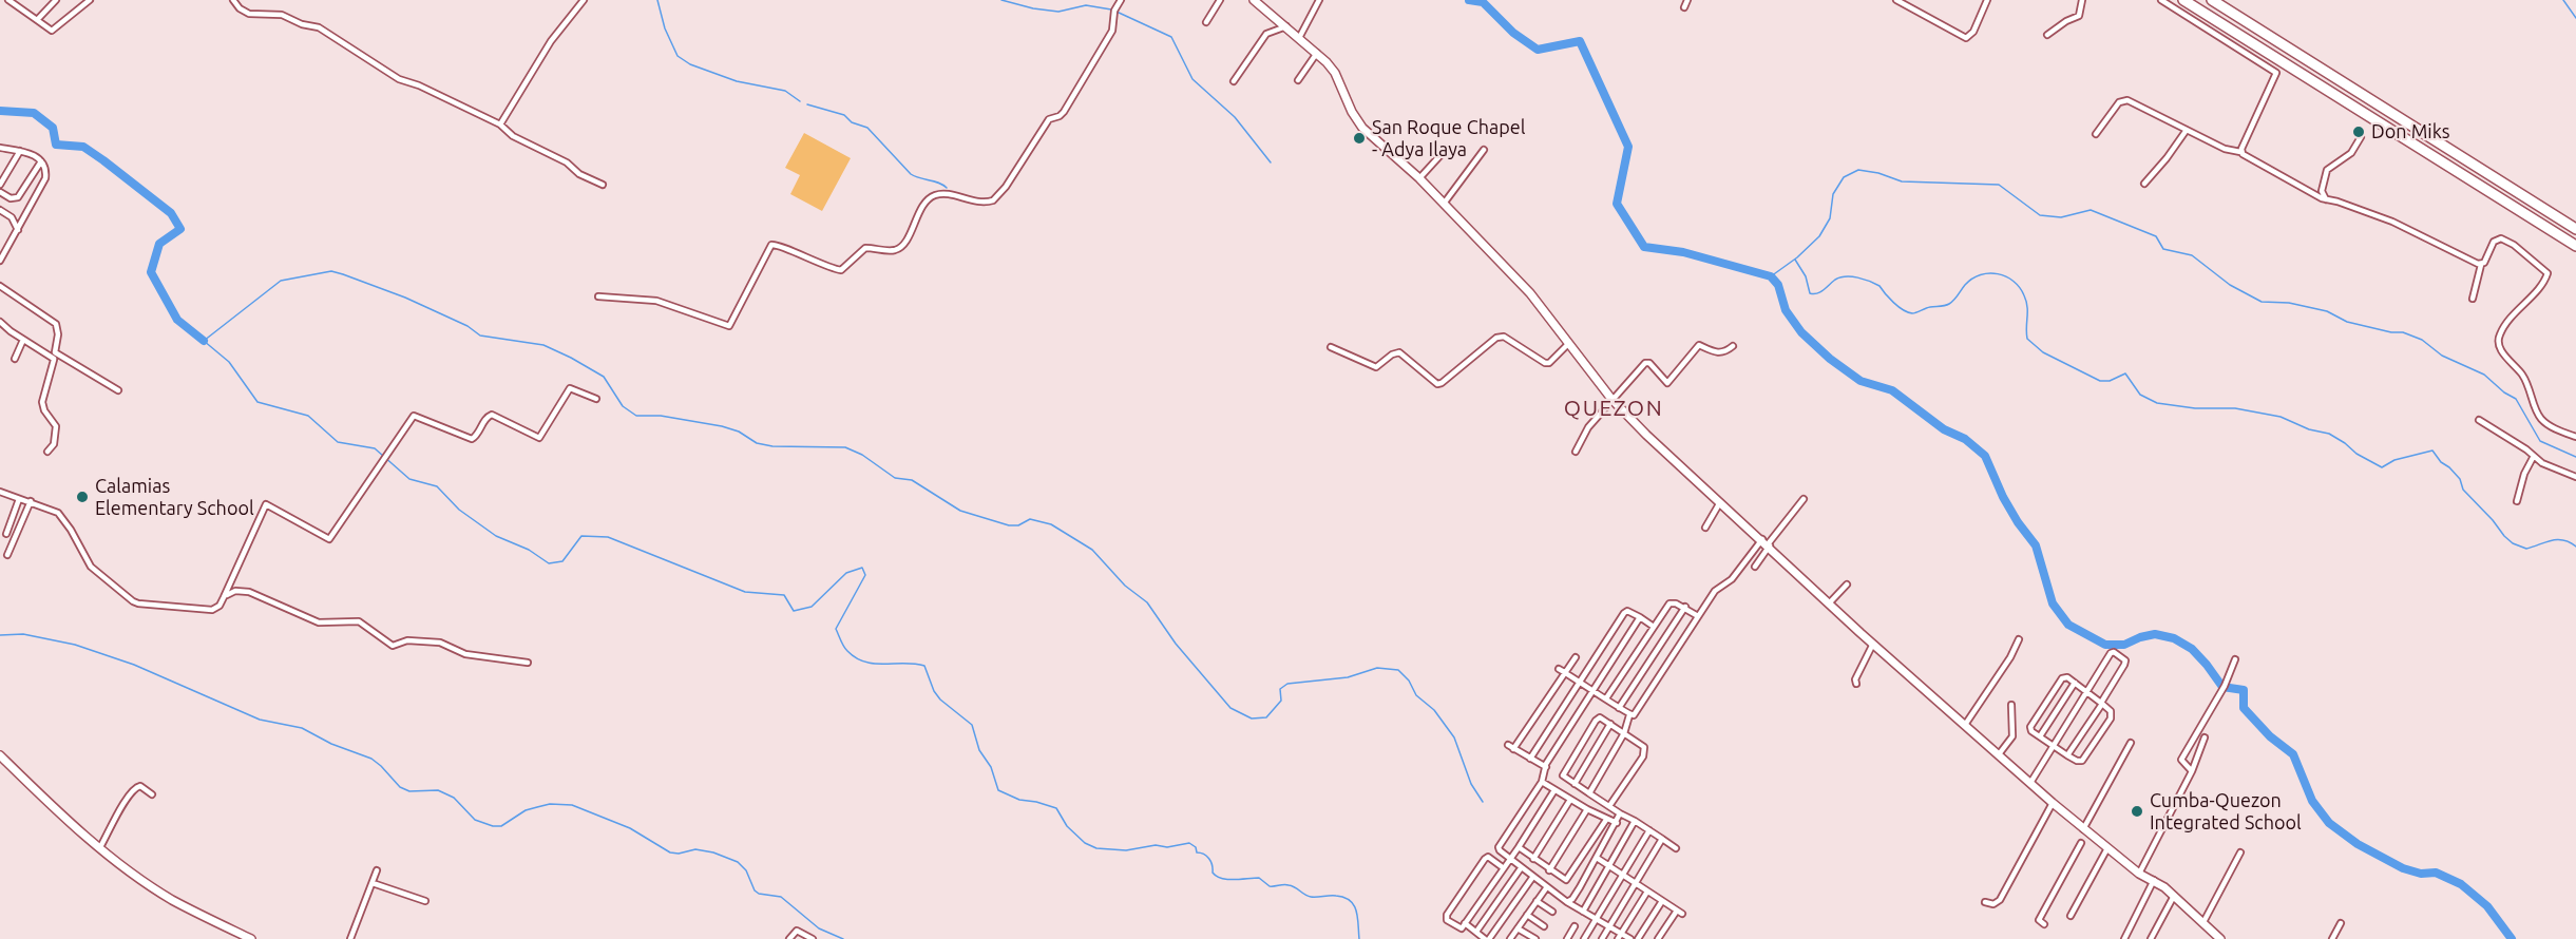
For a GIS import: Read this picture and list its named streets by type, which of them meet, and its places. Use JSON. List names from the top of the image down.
{
  "districts": ["QUEZON"],
  "places": [
    "Don Miks",
    "San Roque Chapel - Adya Ilaya",
    "Calamias Elementary School",
    "Cumba-Quezon Integrated School"
  ]
}
